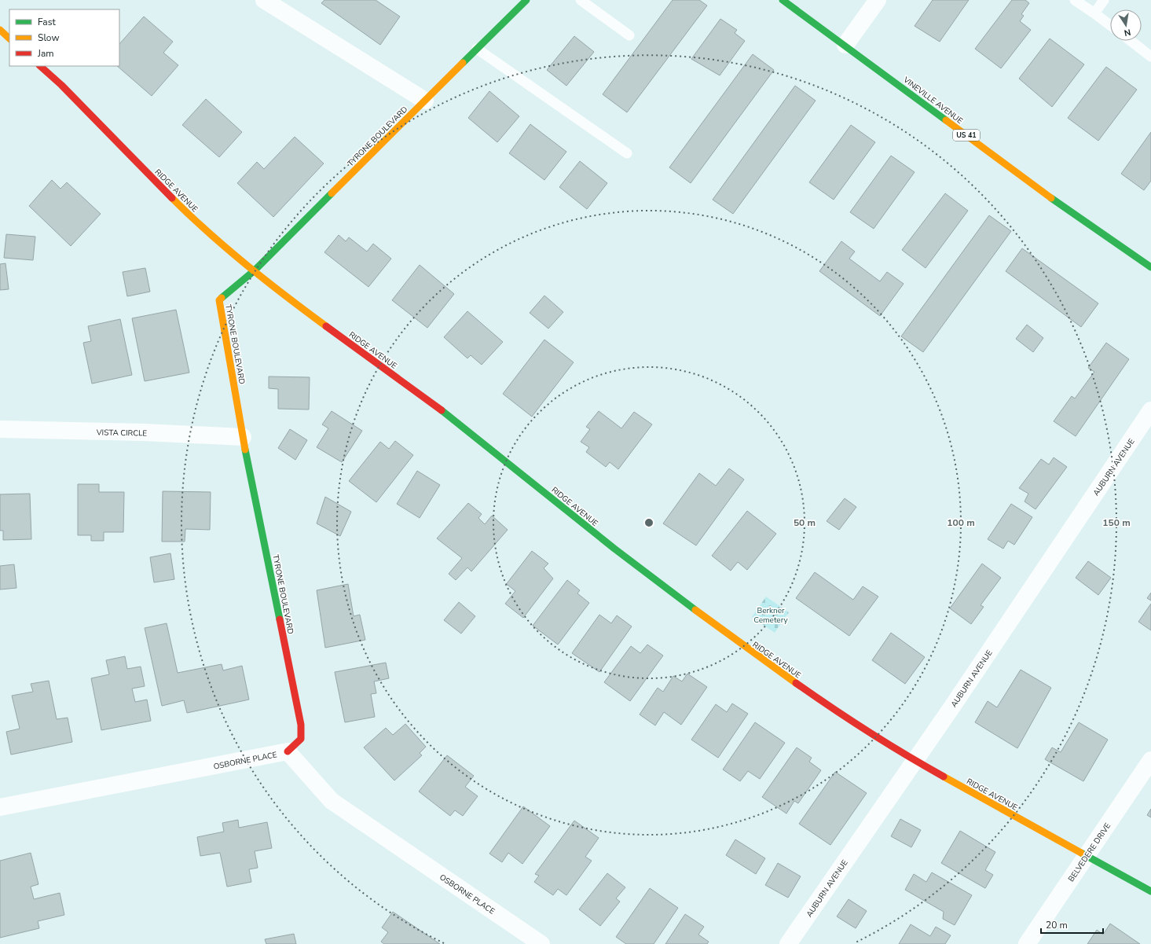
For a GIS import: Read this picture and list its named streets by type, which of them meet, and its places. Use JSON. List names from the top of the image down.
{
  "streets": {
    "street": [
      "VINEVILLE AVENUE",
      "US 41",
      "TYRONE BOULEVARD",
      "RIDGE AVENUE",
      "VISTA CIRCLE",
      "AUBURN AVENUE",
      "OSBORNE PLACE",
      "BELVEDERE DRIVE"
    ]
  },
  "crossings": [
    ["TYRONE BOULEVARD", "RIDGE AVENUE"],
    ["TYRONE BOULEVARD", "VISTA CIRCLE"],
    ["TYRONE BOULEVARD", "OSBORNE PLACE"],
    ["RIDGE AVENUE", "AUBURN AVENUE"],
    ["RIDGE AVENUE", "BELVEDERE DRIVE"]
  ],
  "parks": ["Berkner Cemetery"],
  "legend": ["Fast", "Slow", "Jam"],
  "scale_bar": "20 m",
  "north": "bottom",
  "rings": ["50 m", "100 m", "150 m"]
}
